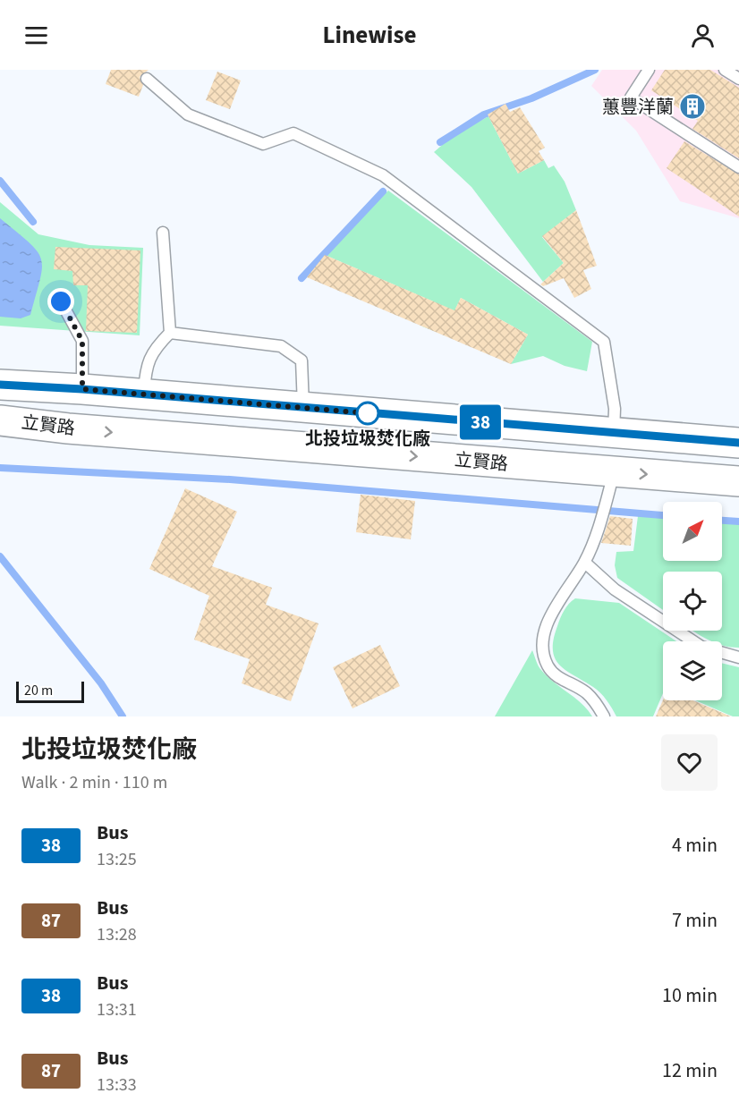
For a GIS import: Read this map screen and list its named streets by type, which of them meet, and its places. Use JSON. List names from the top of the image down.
{
  "streets": {
    "street": ["立賢路"]
  },
  "places": {
    "building": ["蕙豐洋蘭"],
    "other": ["北投垃圾焚化廠"]
  },
  "lines": ["bus line 38"],
  "scale_bar": "20 m",
  "north": "top right",
  "page": {
    "header": "Linewise",
    "on_map": "38",
    "scale": "20 m",
    "heading": ["北投垃圾焚化廠", "Walk · 2 min · 110 m"],
    "list": [
      {
        "mark": "38",
        "name": "Bus",
        "note": "13:25",
        "value": "4 min"
      },
      {
        "mark": "87",
        "name": "Bus",
        "note": "13:28",
        "value": "7 min"
      },
      {
        "mark": "38",
        "name": "Bus",
        "note": "13:31",
        "value": "10 min"
      },
      {
        "mark": "87",
        "name": "Bus",
        "note": "13:33",
        "value": "12 min"
      }
    ]
  }
}
